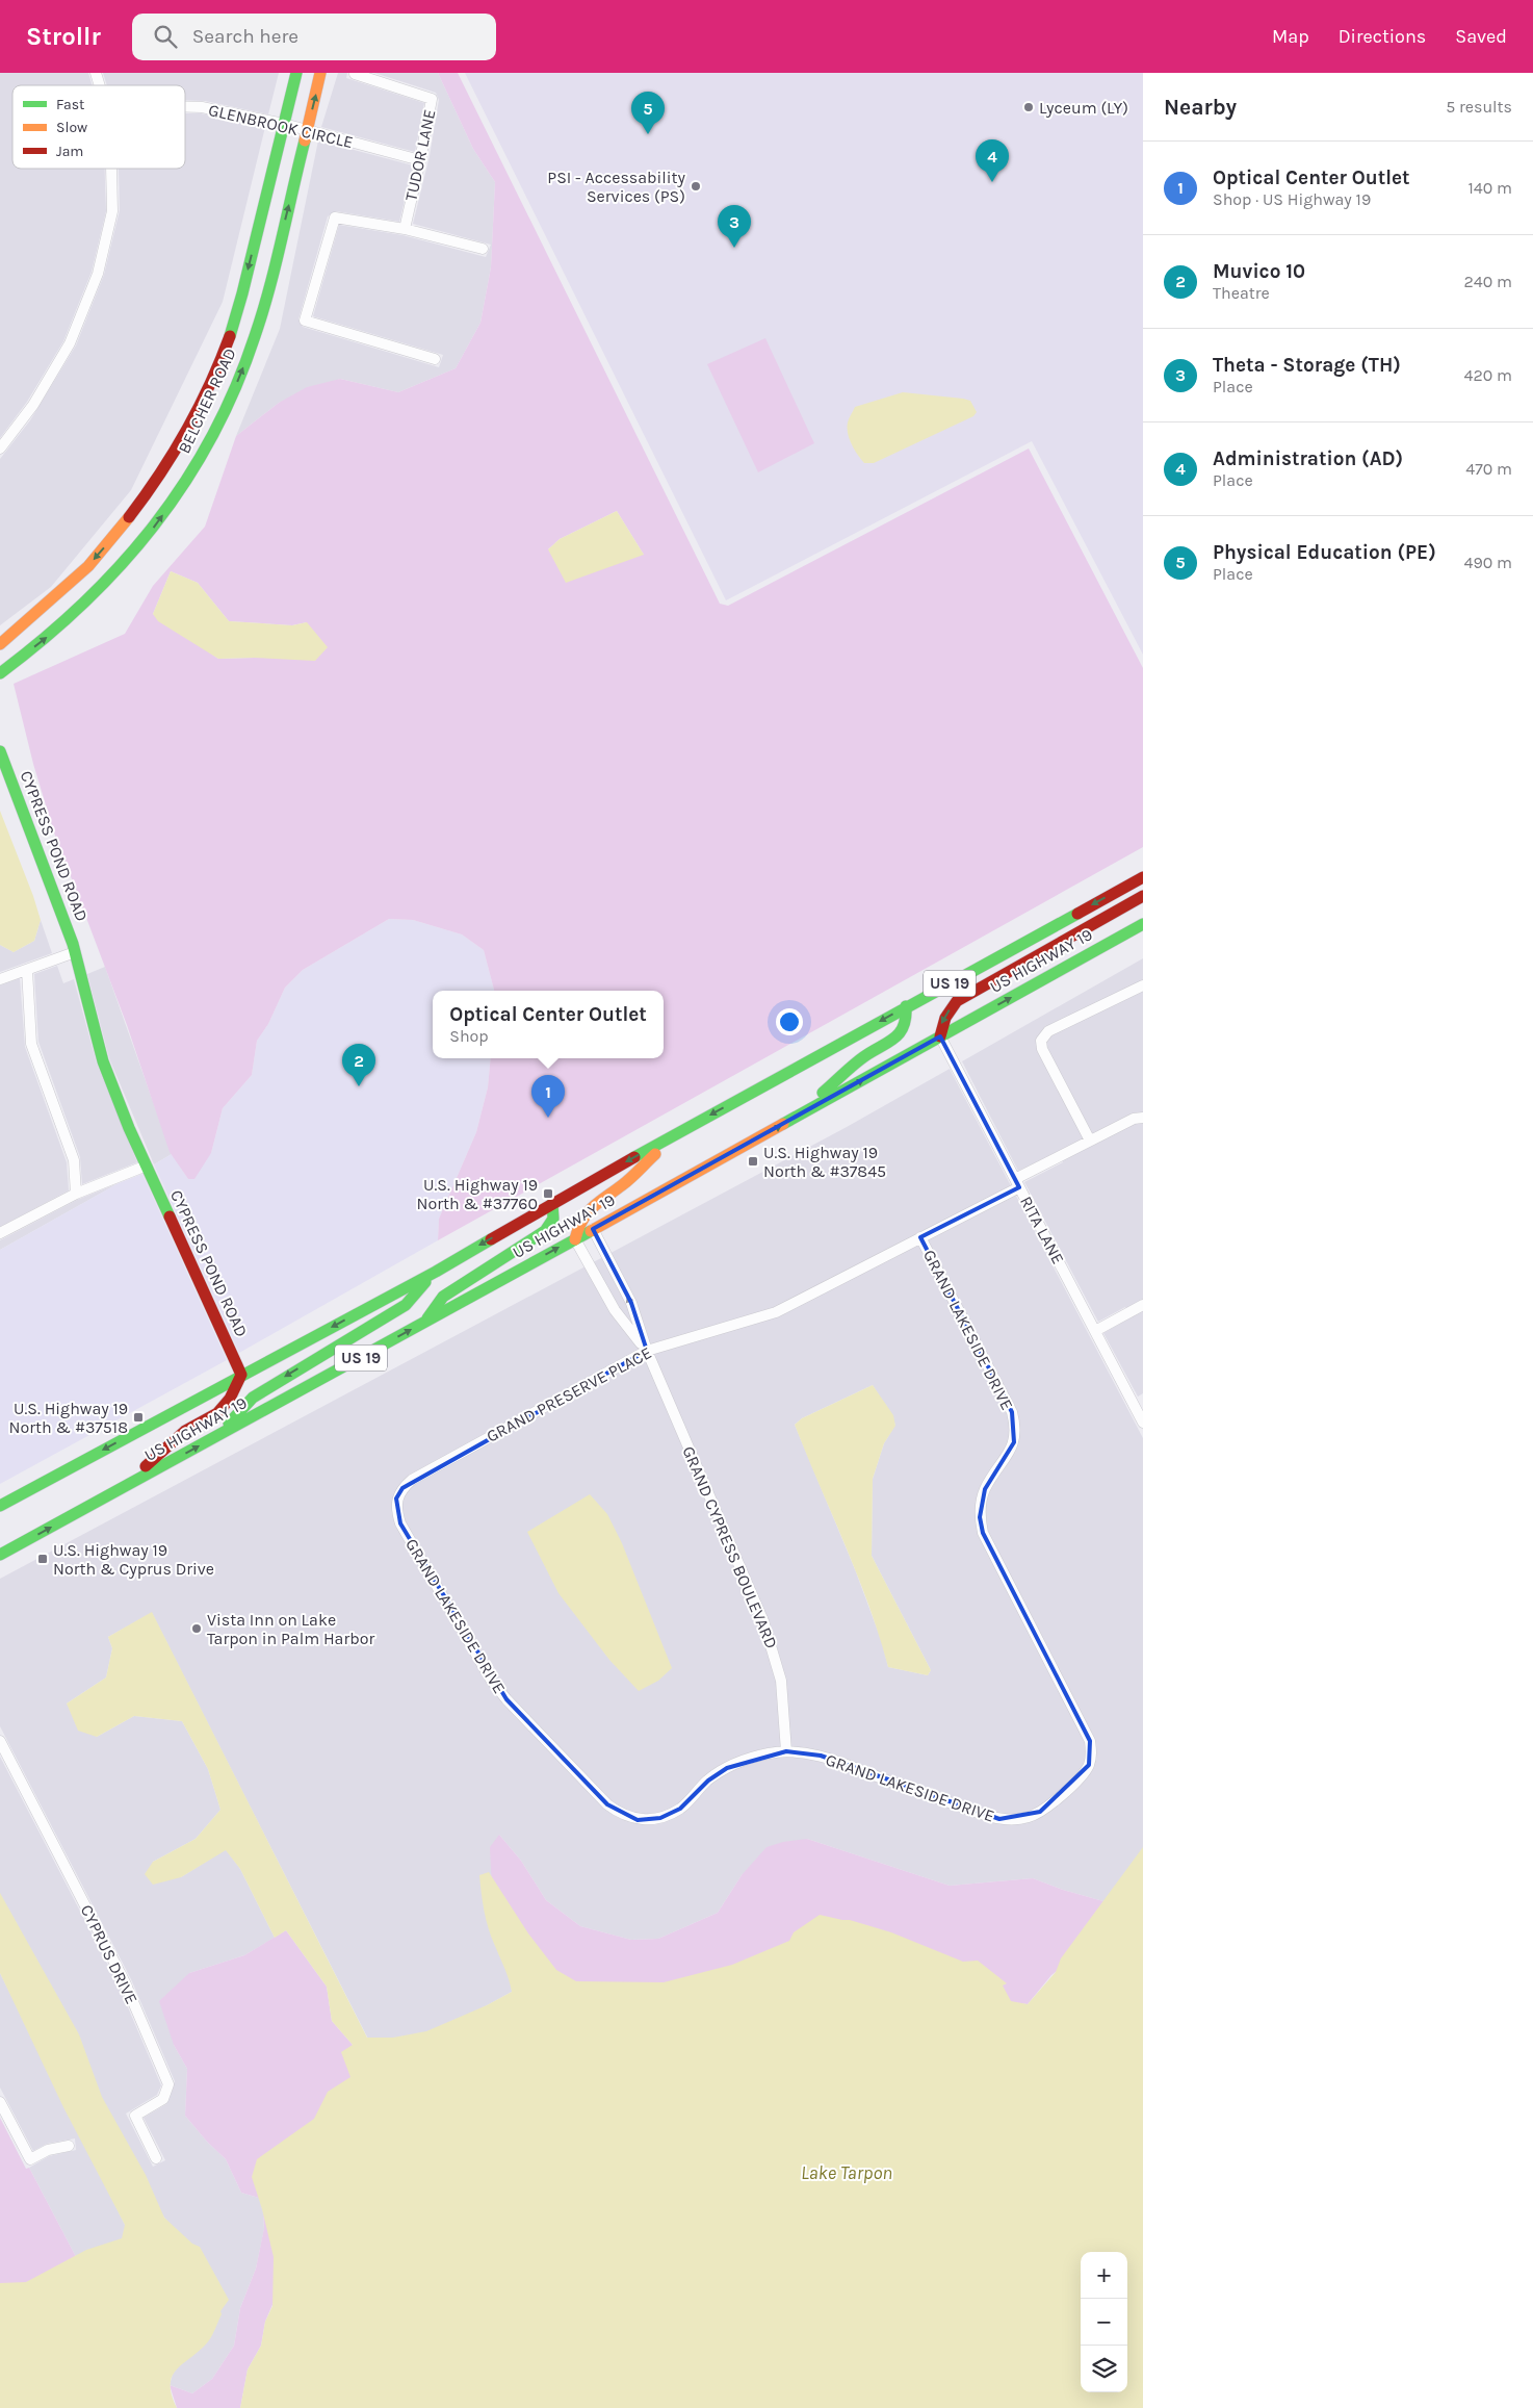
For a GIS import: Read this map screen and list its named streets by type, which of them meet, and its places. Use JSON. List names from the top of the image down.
{
  "streets": {
    "main road": [
      "BELCHER ROAD",
      "CYPRESS POND ROAD",
      "US HIGHWAY 19",
      "US 19"
    ],
    "street": [
      "GLENBROOK CIRCLE",
      "TUDOR LANE",
      "RITA LANE",
      "GRAND LAKESIDE DRIVE",
      "GRAND PRESERVE PLACE",
      "GRAND CYPRESS BOULEVARD",
      "CYPRUS DRIVE"
    ]
  },
  "crossings": [
    ["GLENBROOK CIRCLE", "TUDOR LANE"],
    ["GLENBROOK CIRCLE", "BELCHER ROAD"],
    ["CYPRESS POND ROAD", "US HIGHWAY 19"],
    ["US HIGHWAY 19", "RITA LANE"],
    ["US HIGHWAY 19", "GRAND CYPRESS BOULEVARD"],
    ["RITA LANE", "GRAND PRESERVE PLACE"],
    ["GRAND LAKESIDE DRIVE", "GRAND PRESERVE PLACE"],
    ["GRAND LAKESIDE DRIVE", "GRAND CYPRESS BOULEVARD"],
    ["GRAND PRESERVE PLACE", "GRAND CYPRESS BOULEVARD"]
  ],
  "water": ["Lake Tarpon"],
  "places": {
    "other": ["Lyceum (LY)", "PSI - Accessability Services (PS)", "Vista Inn on Lake Tarpon in Palm Harbor"],
    "transit": [
      "U.S. Highway 19 North & #37845",
      "U.S. Highway 19 North & #37760",
      "U.S. Highway 19 North & #37518",
      "U.S. Highway 19 North & Cyprus Drive"
    ]
  },
  "legend": ["Fast", "Slow", "Jam"],
  "page": {
    "header": "Strollr",
    "search": "Search here",
    "nav": ["Map", "Directions", "Saved"],
    "heading": ["Nearby", "5 results"],
    "pins": [
      "5",
      "4",
      "3",
      "2",
      "1"
    ],
    "list": [
      {
        "mark": "1",
        "name": "Optical Center Outlet",
        "note": "Shop · US Highway 19",
        "value": "140 m"
      },
      {
        "mark": "2",
        "name": "Muvico 10",
        "note": "Theatre",
        "value": "240 m"
      },
      {
        "mark": "3",
        "name": "Theta - Storage (TH)",
        "note": "Place",
        "value": "420 m"
      },
      {
        "mark": "4",
        "name": "Administration (AD)",
        "note": "Place",
        "value": "470 m"
      },
      {
        "mark": "5",
        "name": "Physical Education (PE)",
        "note": "Place",
        "value": "490 m"
      }
    ],
    "popup": ["Optical Center Outlet", "Shop"],
    "map_buttons": ["+", "−"]
  }
}
